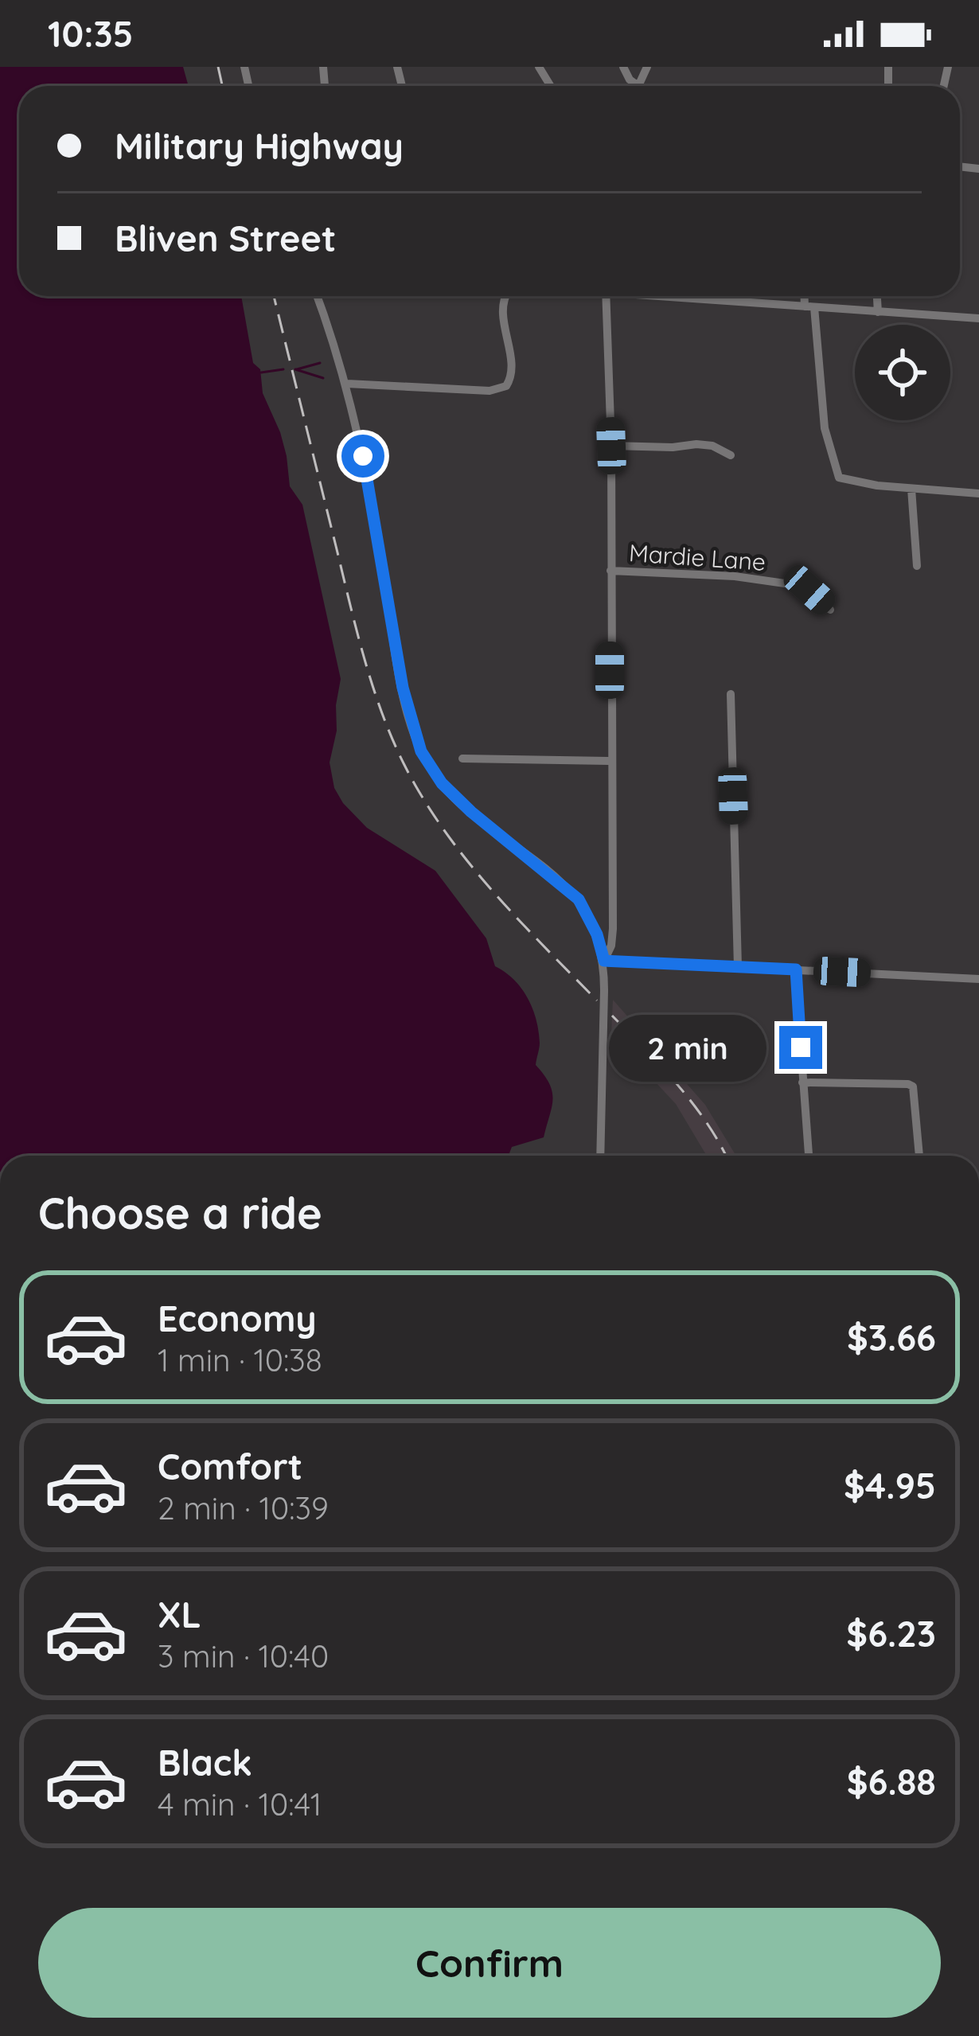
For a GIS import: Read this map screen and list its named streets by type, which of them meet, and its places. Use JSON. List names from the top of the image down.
{
  "streets": {
    "street": ["Mardie Lane"]
  },
  "page": {
    "status": "10:35",
    "banner": ["Military Highway", "Bliven Street"],
    "bubble": "2 min",
    "heading": "Choose a ride",
    "list": [
      {
        "name": "Economy",
        "note": "1 min · 10:38",
        "value": "$3.66"
      },
      {
        "name": "Comfort",
        "note": "2 min · 10:39",
        "value": "$4.95"
      },
      {
        "name": "XL",
        "note": "3 min · 10:40",
        "value": "$6.23"
      },
      {
        "name": "Black",
        "note": "4 min · 10:41",
        "value": "$6.88"
      }
    ],
    "buttons": "Confirm"
  }
}
